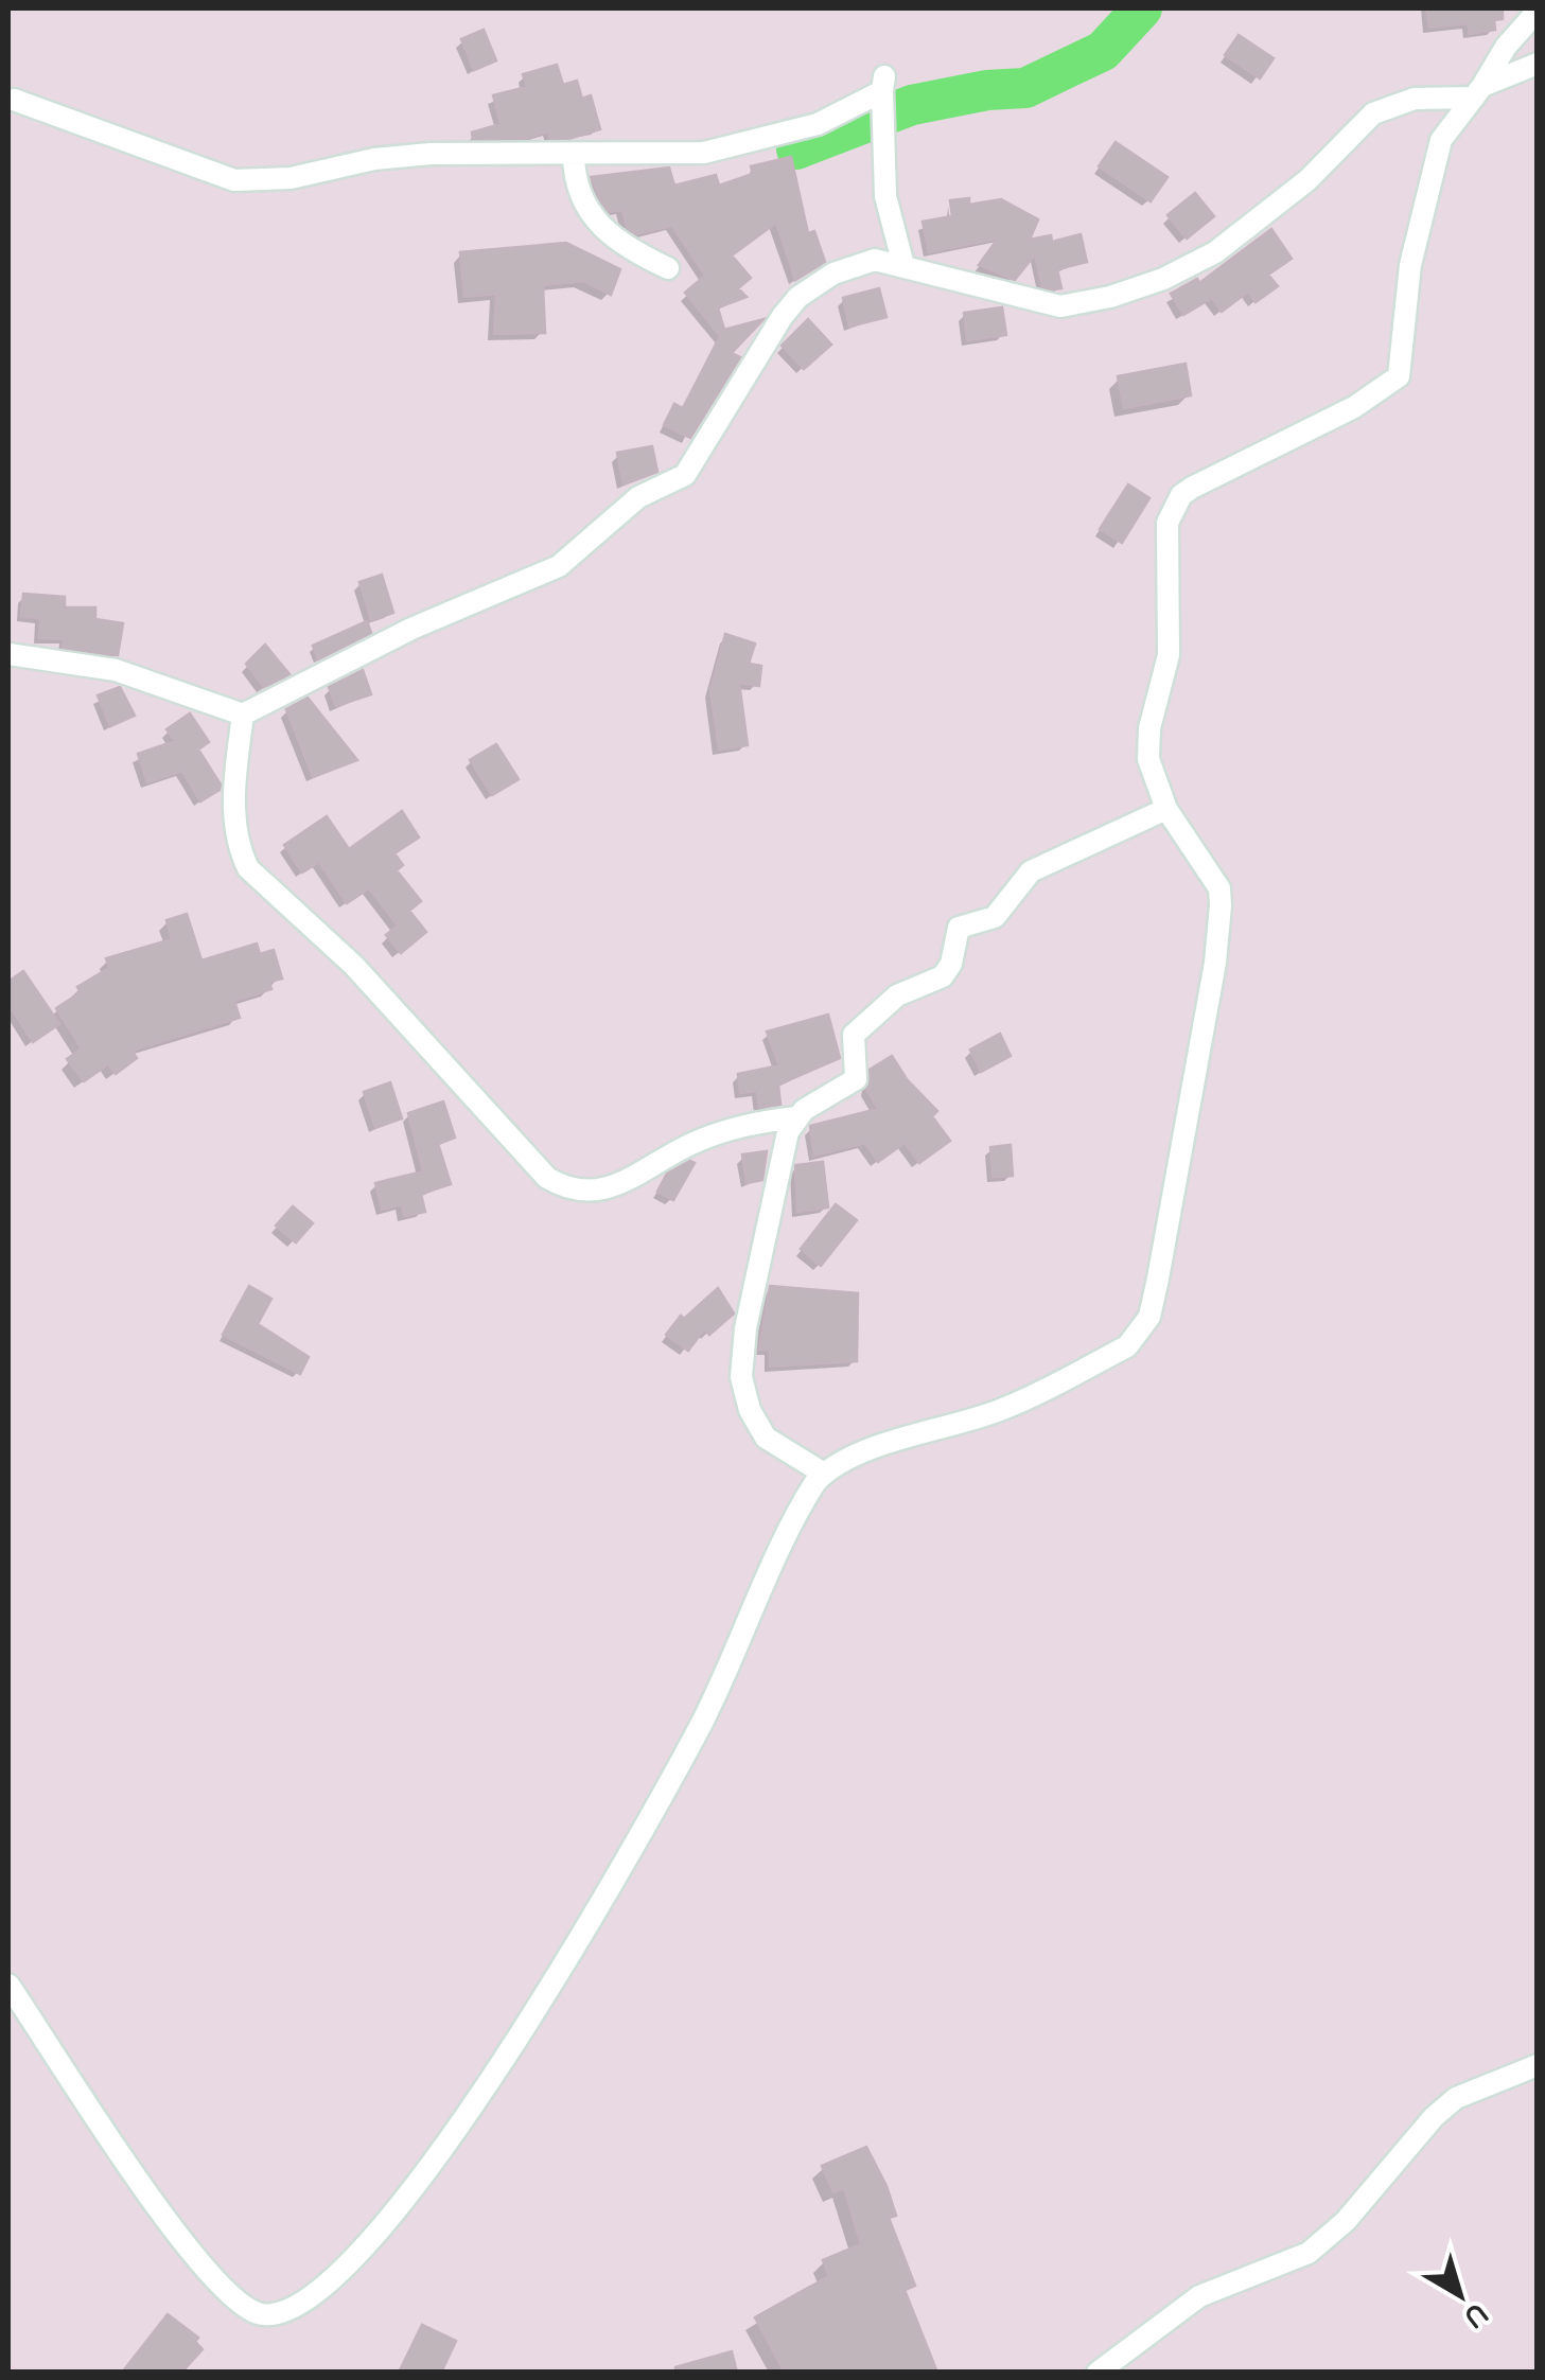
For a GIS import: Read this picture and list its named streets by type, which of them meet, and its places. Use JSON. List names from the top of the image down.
{
  "north": "bottom right"
}
